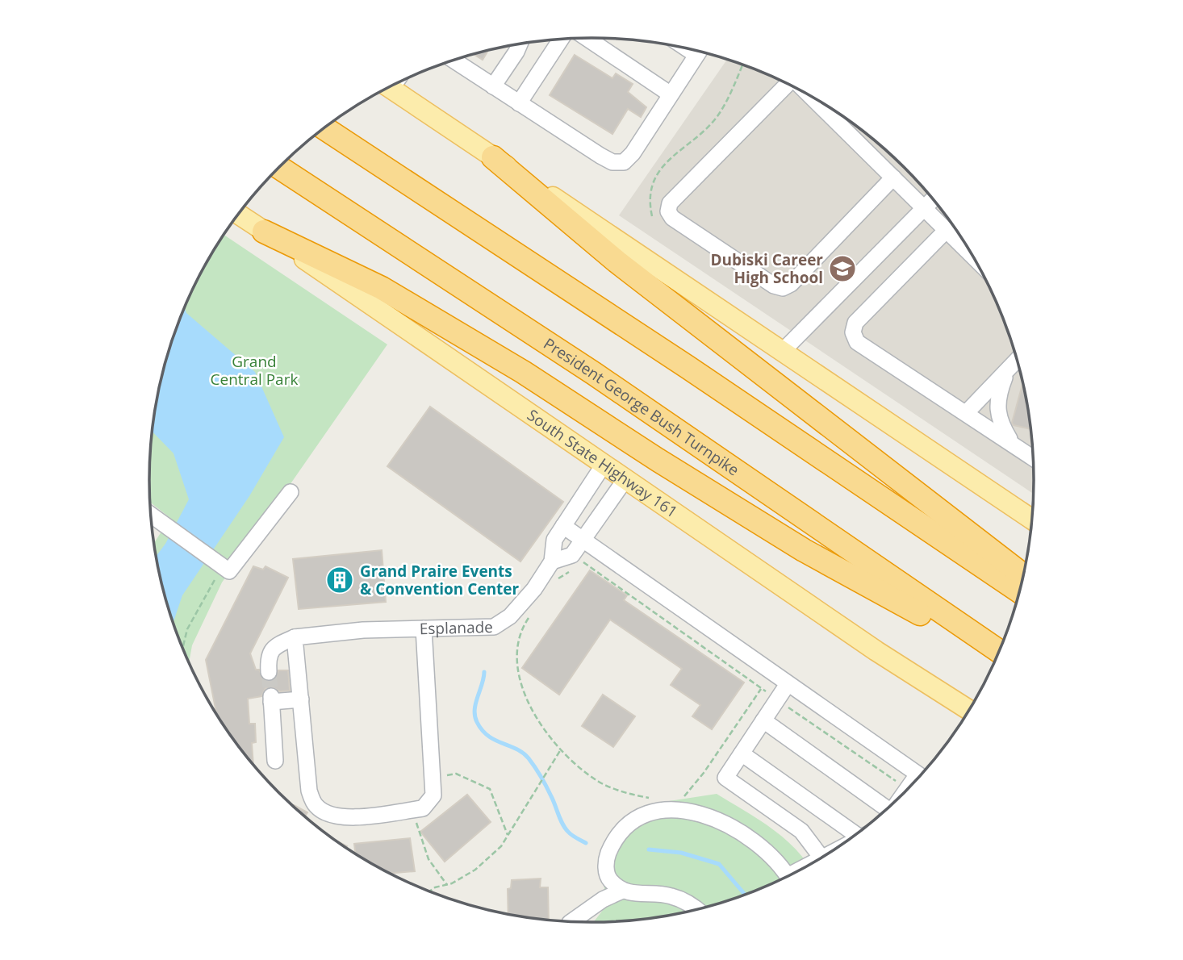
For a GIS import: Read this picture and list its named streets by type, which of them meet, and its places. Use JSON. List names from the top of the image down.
{
  "streets": {
    "highway": ["President George Bush Turnpike"],
    "main road": ["South State Highway 161"],
    "street": ["Esplanade"]
  },
  "parks": ["Grand Central Park"],
  "places": {
    "school or university": ["Dubiski Career High School"],
    "building": ["Grand Praire Events & Convention Center"]
  }
}
